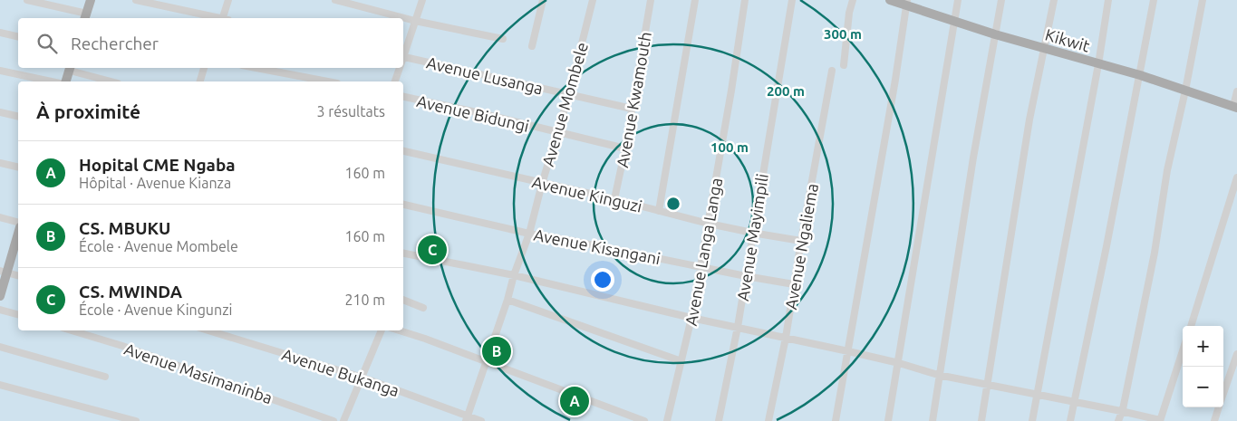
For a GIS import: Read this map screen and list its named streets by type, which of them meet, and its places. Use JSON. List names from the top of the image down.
{
  "streets": {
    "main road": ["Kikwit"],
    "street": [
      "Avenue Lusanga",
      "Avenue Kwamouth",
      "Avenue Mombele",
      "Avenue Bidungi",
      "Avenue Kinguzi",
      "Avenue Mayimpili",
      "Avenue Kisangani",
      "Avenue Ngaliema",
      "Avenue Langa Langa",
      "Avenue Bukanga",
      "Avenue Masimaninba"
    ]
  },
  "crossings": [
    ["Avenue Lusanga", "Avenue Kwamouth"],
    ["Avenue Lusanga", "Avenue Mombele"],
    ["Avenue Kwamouth", "Avenue Bidungi"],
    ["Avenue Kwamouth", "Avenue Kinguzi"],
    ["Avenue Mombele", "Avenue Bidungi"],
    ["Avenue Mombele", "Avenue Kinguzi"],
    ["Avenue Mombele", "Avenue Kisangani"],
    ["Avenue Mombele", "Avenue Bukanga"],
    ["Avenue Kinguzi", "Avenue Mayimpili"],
    ["Avenue Kinguzi", "Avenue Ngaliema"],
    ["Avenue Kinguzi", "Avenue Langa Langa"],
    ["Avenue Mayimpili", "Avenue Kisangani"],
    ["Avenue Kisangani", "Avenue Ngaliema"],
    ["Avenue Kisangani", "Avenue Langa Langa"]
  ],
  "page": {
    "search": "Rechercher",
    "heading": ["À proximité", "3 résultats"],
    "list": [
      {
        "mark": "A",
        "name": "Hopital CME Ngaba",
        "note": "Hôpital · Avenue Kianza",
        "value": "160 m"
      },
      {
        "mark": "B",
        "name": "CS. MBUKU",
        "note": "École · Avenue Mombele",
        "value": "160 m"
      },
      {
        "mark": "C",
        "name": "CS. MWINDA",
        "note": "École · Avenue Kingunzi",
        "value": "210 m"
      }
    ],
    "pins": ["C", "B", "A"],
    "map_buttons": ["+", "−"]
  },
  "rings": ["300 m", "200 m", "100 m"]
}
